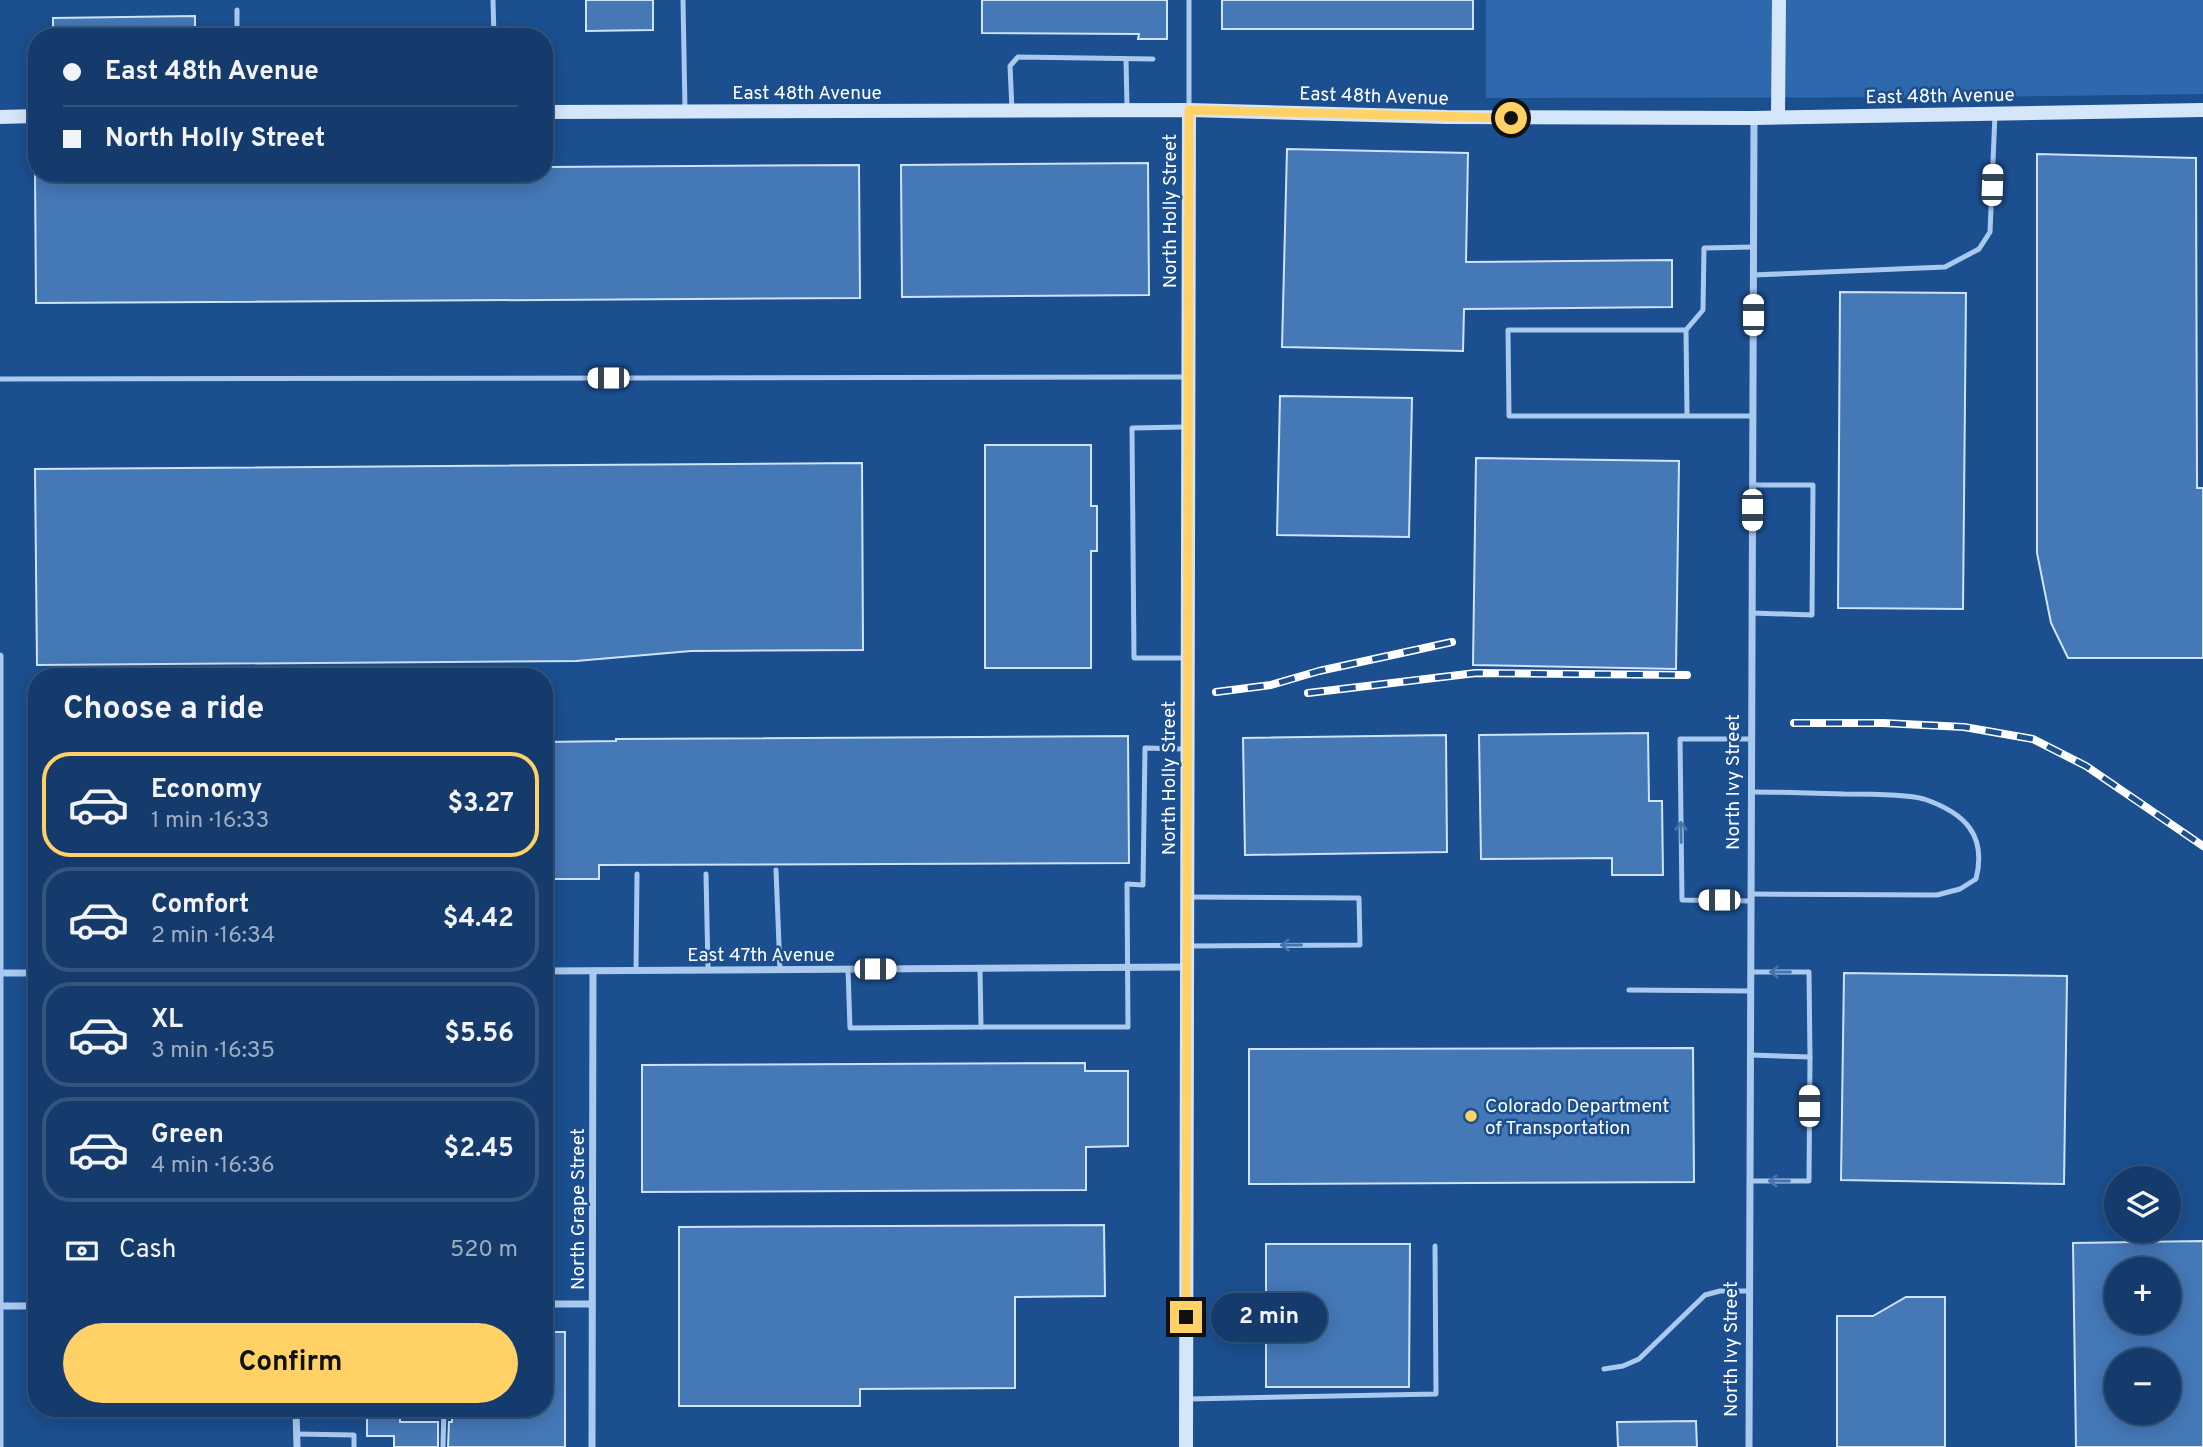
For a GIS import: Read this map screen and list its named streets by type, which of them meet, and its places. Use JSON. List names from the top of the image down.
{
  "streets": {
    "street": [
      "East 48th Avenue",
      "North Holly Street",
      "North Ivy Street",
      "East 47th Avenue",
      "North Grape Street"
    ]
  },
  "crossings": [
    ["East 48th Avenue", "North Holly Street"],
    ["East 48th Avenue", "North Ivy Street"],
    ["North Holly Street", "East 47th Avenue"],
    ["East 47th Avenue", "North Grape Street"]
  ],
  "places": ["Colorado Department of Transportation"],
  "page": {
    "banner": ["East 48th Avenue", "North Holly Street"],
    "heading": "Choose a ride",
    "list": [
      {
        "name": "Economy",
        "note": "1 min · 16:33",
        "value": "$3.27"
      },
      {
        "name": "Comfort",
        "note": "2 min · 16:34",
        "value": "$4.42"
      },
      {
        "name": "XL",
        "note": "3 min · 16:35",
        "value": "$5.56"
      },
      {
        "name": "Green",
        "note": "4 min · 16:36",
        "value": "$2.45"
      }
    ],
    "map_buttons": ["+", "−"],
    "pay": ["Cash", "520 m"],
    "bubble": "2 min",
    "buttons": "Confirm"
  }
}
